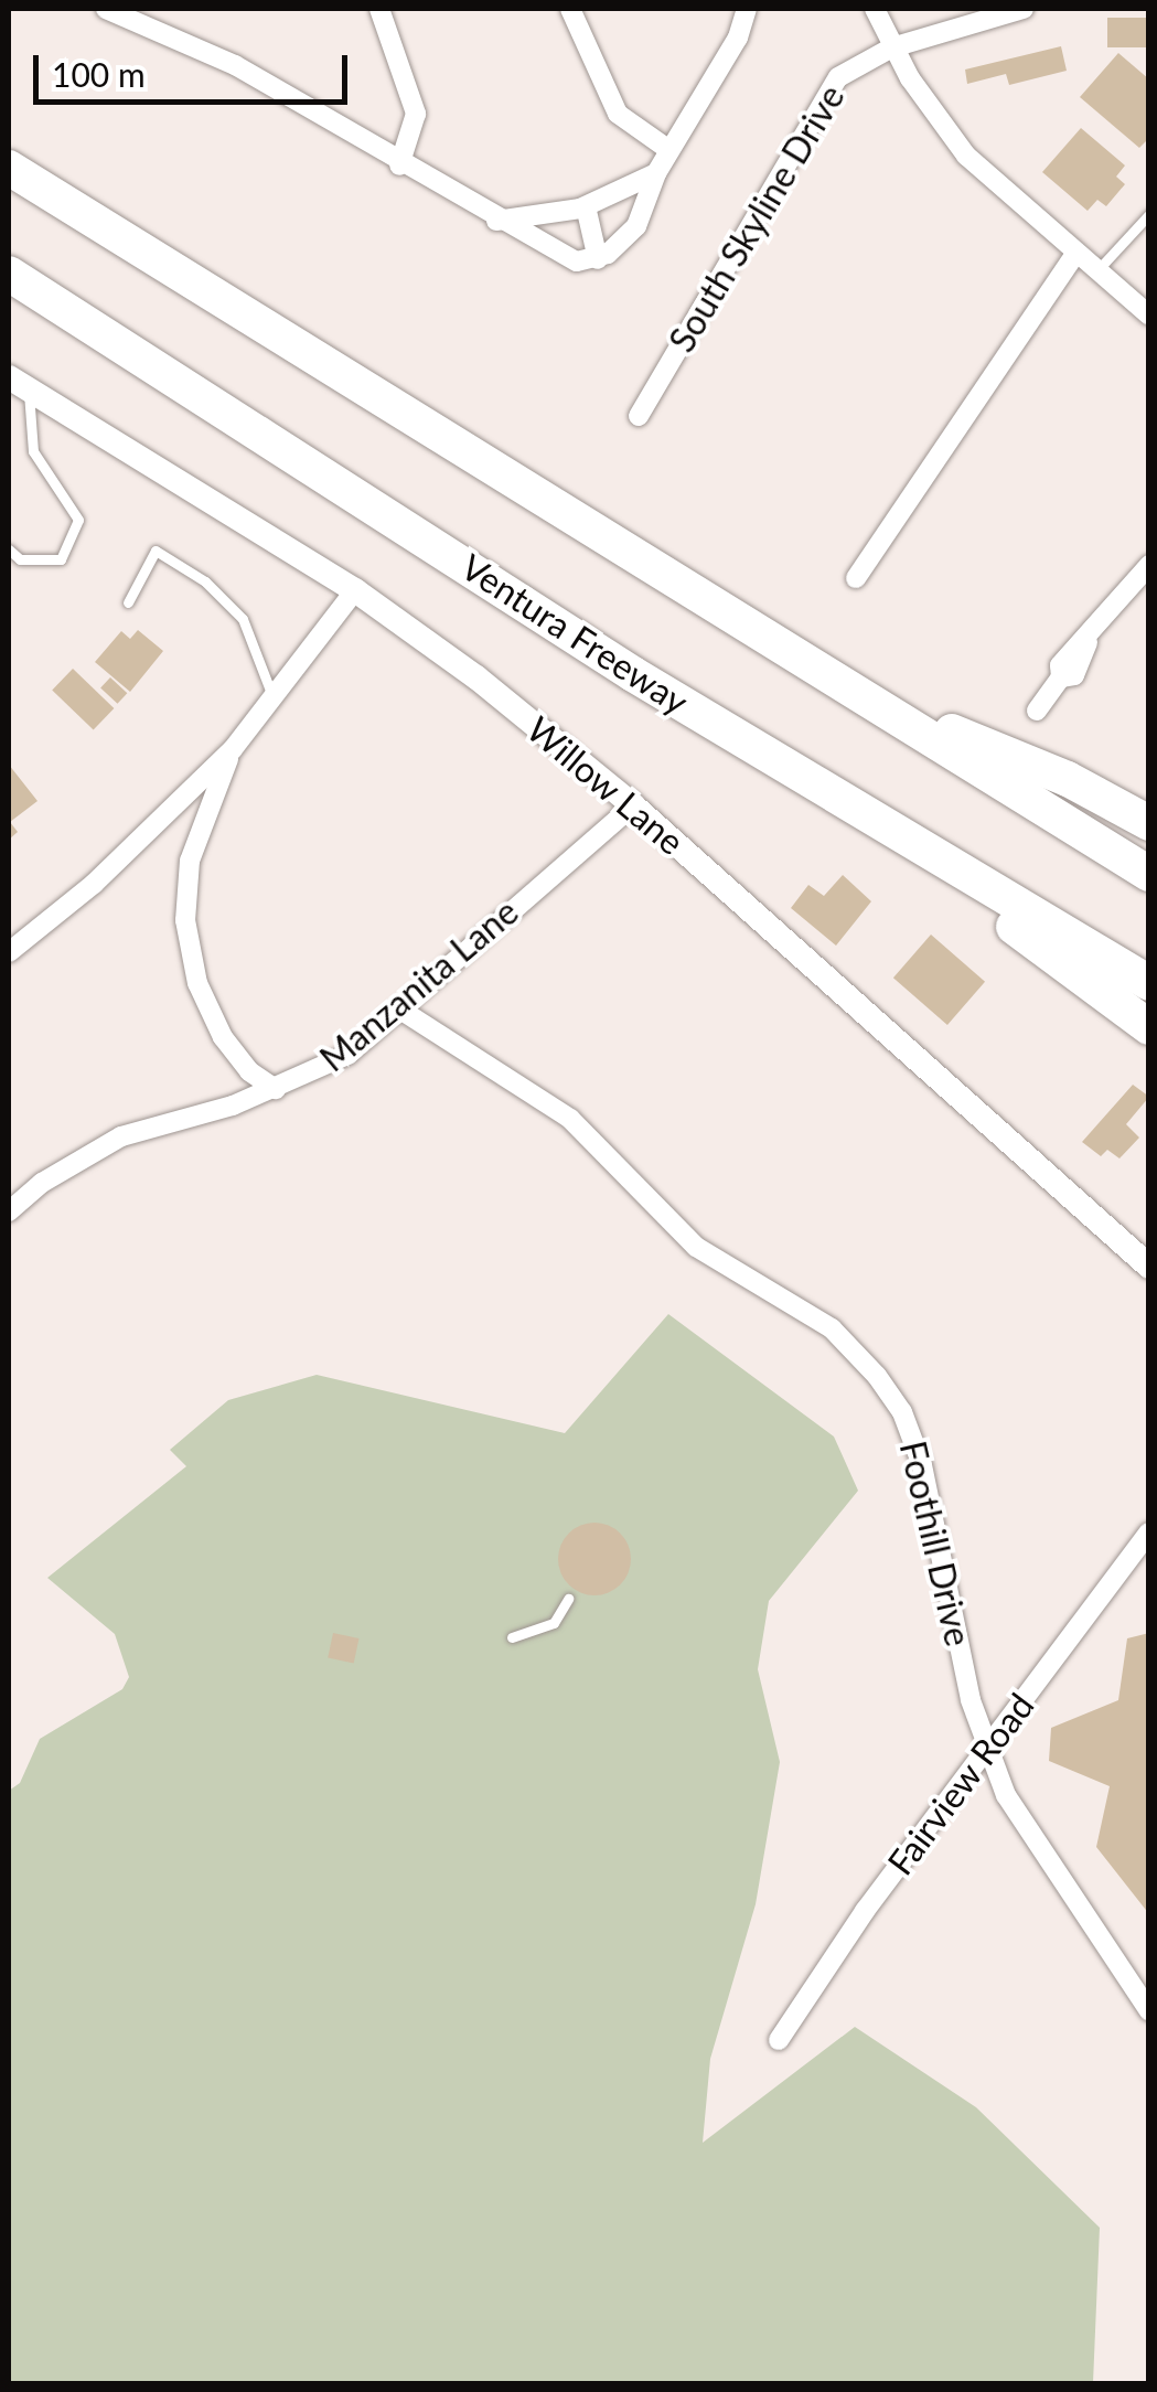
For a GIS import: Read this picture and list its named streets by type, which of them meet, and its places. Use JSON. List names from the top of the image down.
{
  "streets": {
    "highway": ["Ventura Freeway"],
    "street": [
      "South Skyline Drive",
      "Willow Lane",
      "Manzanita Lane",
      "Foothill Drive",
      "Fairview Road"
    ]
  },
  "crossings": [
    ["Willow Lane", "Manzanita Lane"],
    ["Manzanita Lane", "Foothill Drive"],
    ["Foothill Drive", "Fairview Road"]
  ],
  "scale_bar": "100 m"
}
